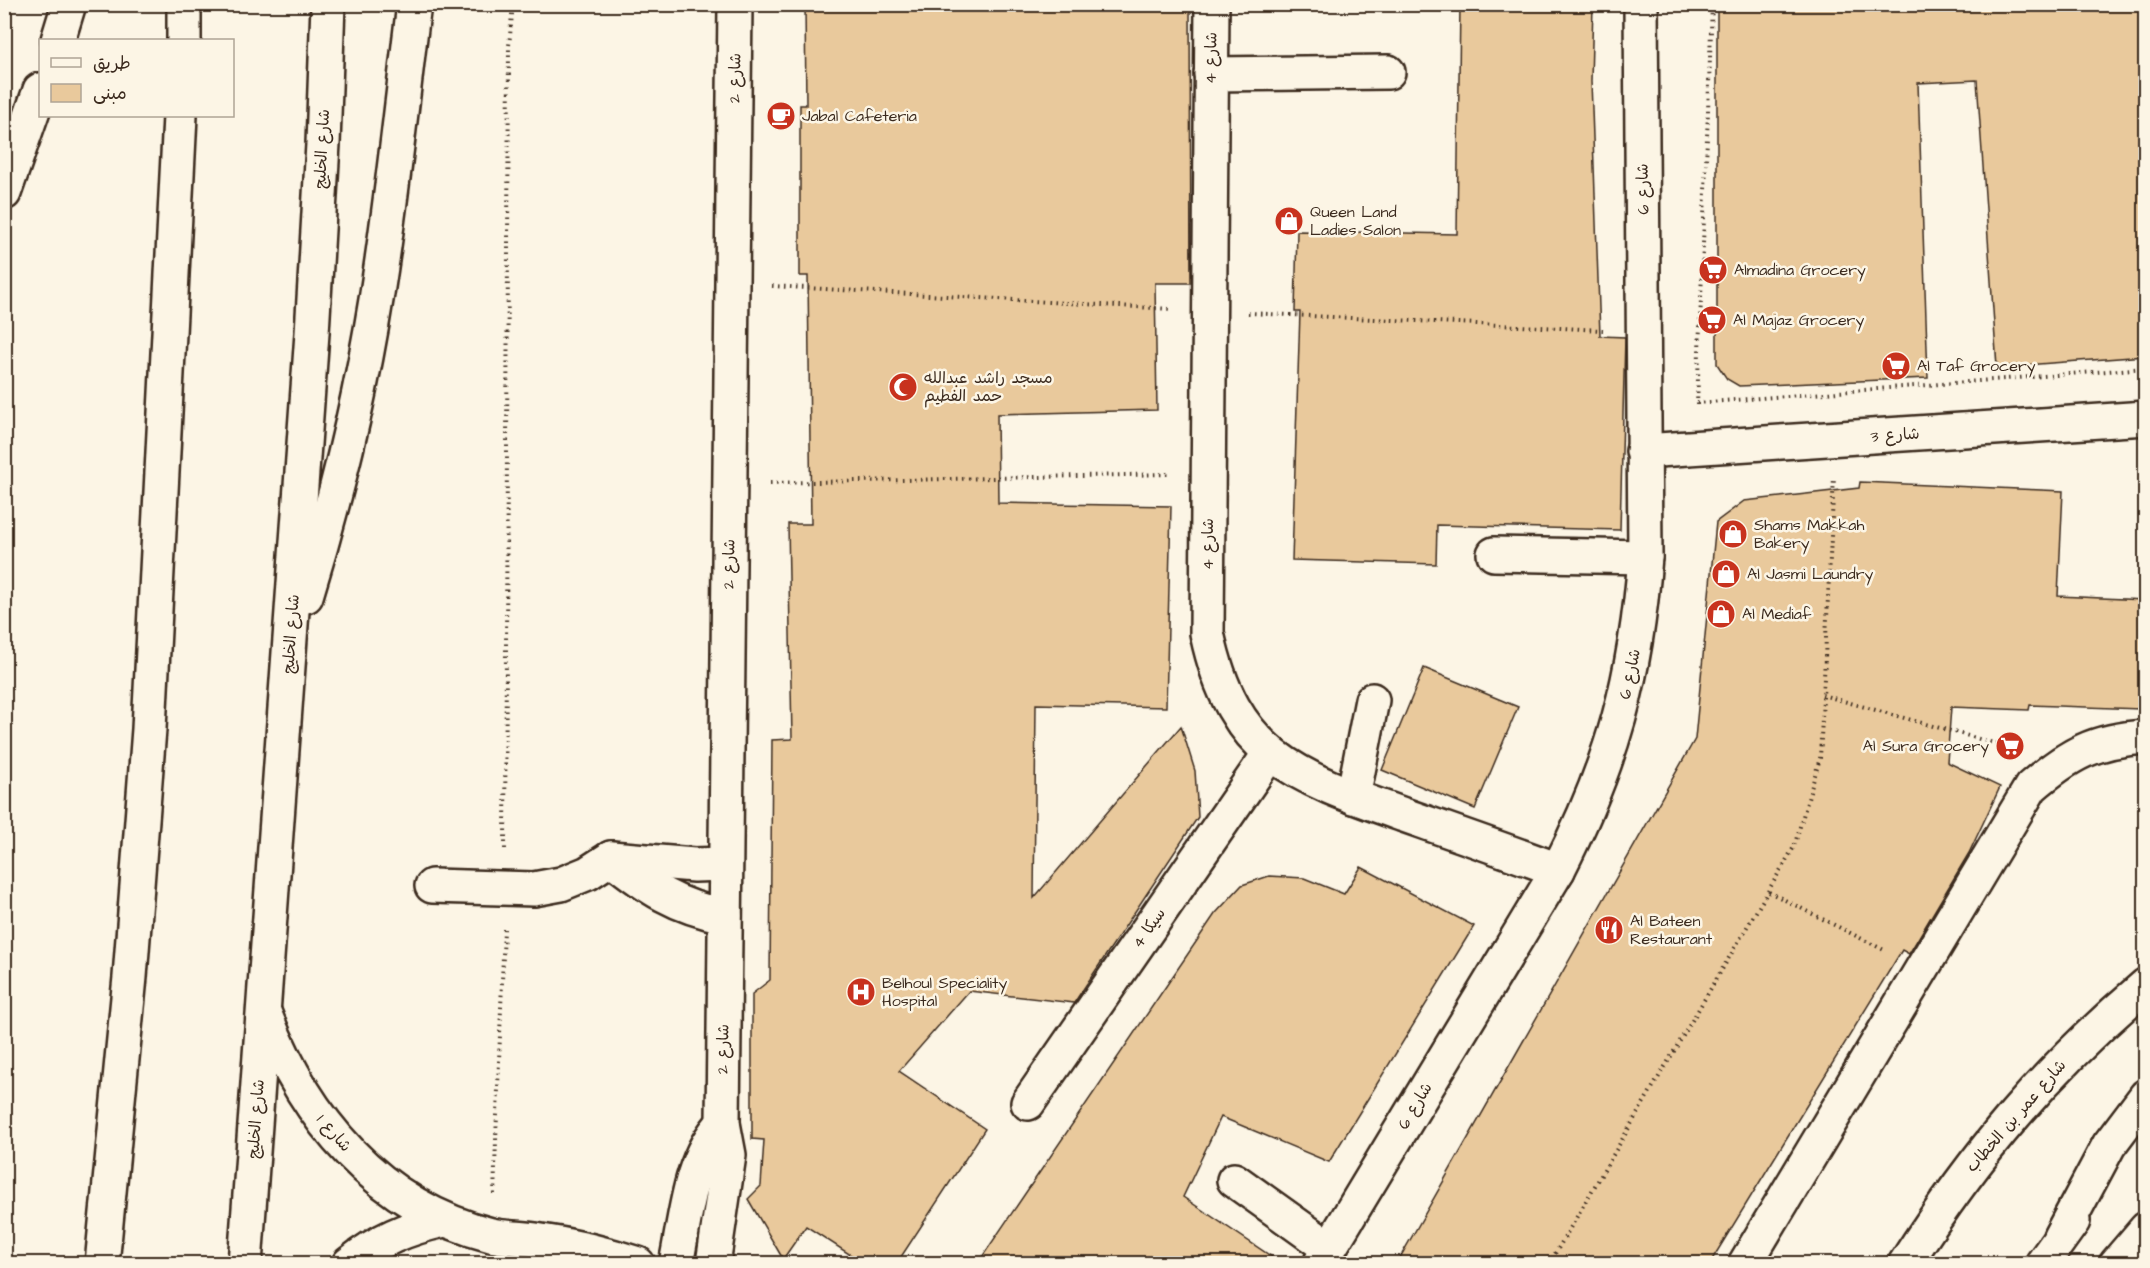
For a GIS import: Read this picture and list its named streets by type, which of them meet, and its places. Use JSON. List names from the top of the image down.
{
  "streets": {
    "main road": [
      "شارع 4",
      "شارع 2",
      "شارع الخليج",
      "شارع 6",
      "شارع 3",
      "4 سيكا",
      "شارع عمر بن الخطاب",
      "شارع 1"
    ]
  },
  "crossings": [
    ["شارع 4", "شارع 6"],
    ["شارع 4", "4 سيكا"],
    ["شارع الخليج", "شارع 1"],
    ["شارع 6", "شارع 3"]
  ],
  "places": {
    "cafe": ["Jabal Cafeteria"],
    "shop": [
      "Queen Land Ladies Salon",
      "Shams Makkah Bakery",
      "Al Jasmi Laundry",
      "Al Mediaf"
    ],
    "supermarket": [
      "Almadina Grocery",
      "Al Majaz Grocery",
      "Al Taf Grocery",
      "Al Sura Grocery"
    ],
    "mosque": ["مسجد راشد عبدالله حمد الفطيم"],
    "restaurant": ["Al Bateen Restaurant"],
    "hospital": ["Belhoul Speciality Hospital"]
  },
  "legend": ["طريق", "مبنى"]
}
